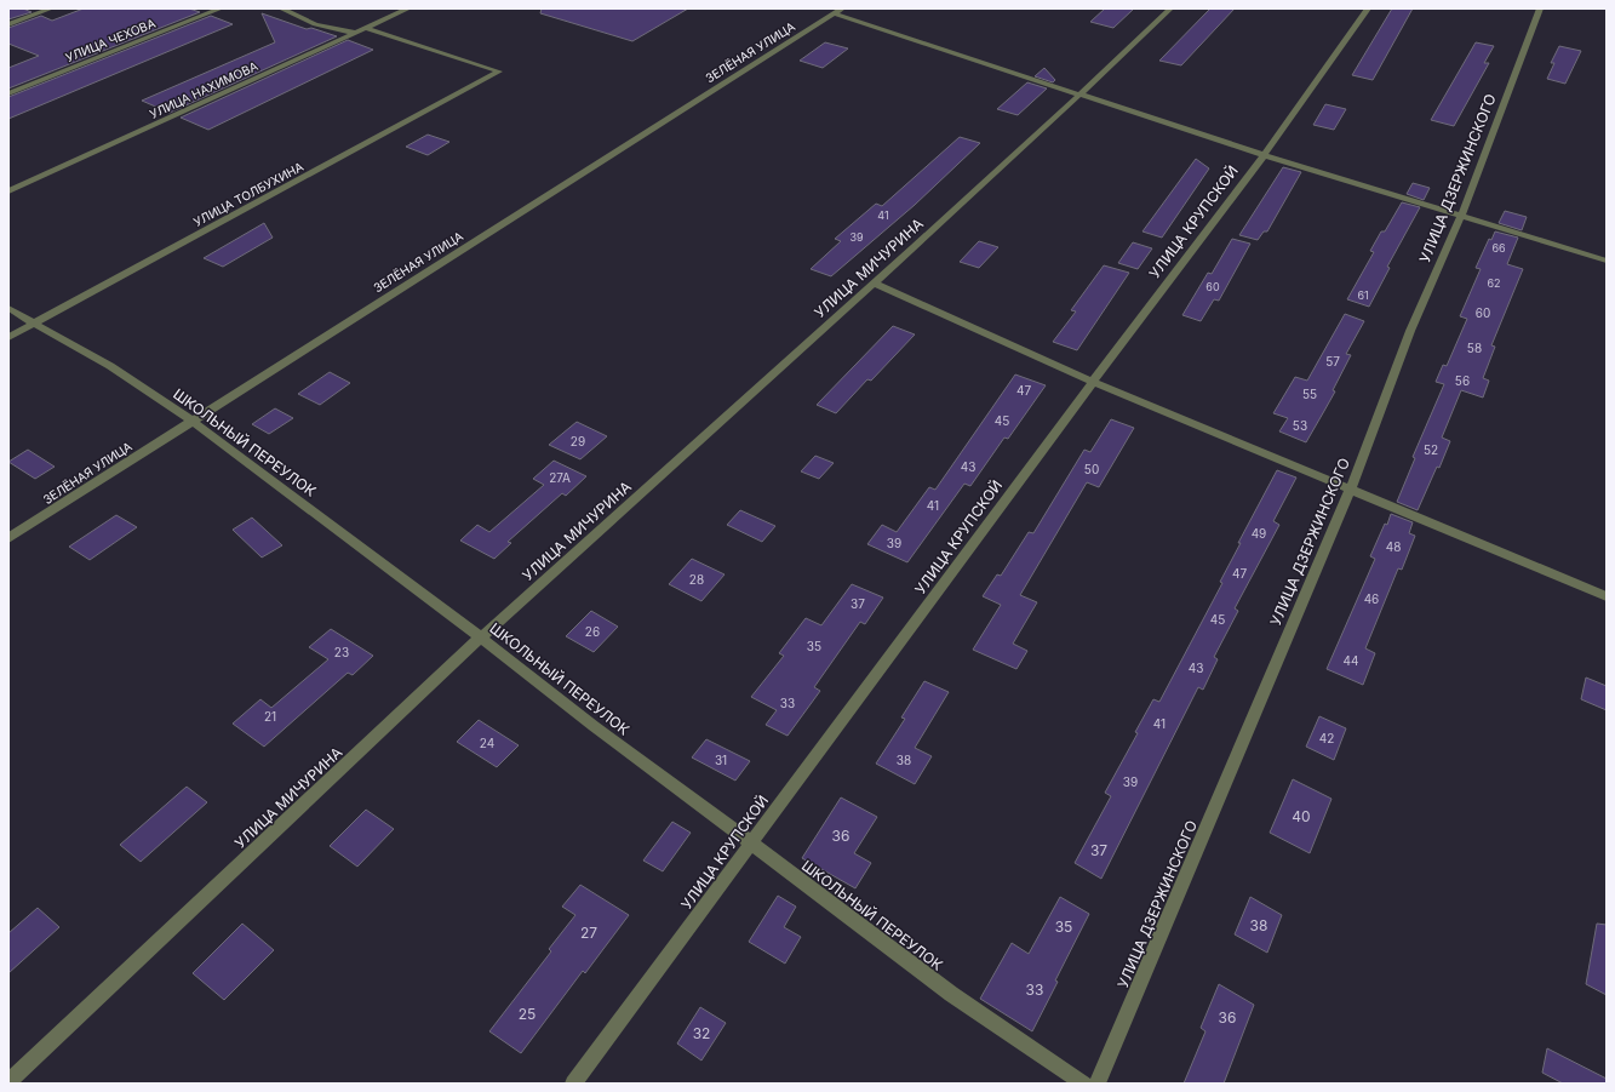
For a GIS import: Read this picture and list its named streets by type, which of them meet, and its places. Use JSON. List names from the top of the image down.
{
  "streets": {
    "street": [
      "УЛИЦА ЧЕХОВА",
      "ЗЕЛЁНАЯ УЛИЦА",
      "УЛИЦА НАХИМОВА",
      "УЛИЦА ДЗЕРЖИНСКОГО",
      "УЛИЦА ТОЛБУХИНА",
      "УЛИЦА КРУПСКОЙ",
      "УЛИЦА МИЧУРИНА",
      "ШКОЛЬНЫЙ ПЕРЕУЛОК"
    ]
  },
  "crossings": [
    ["ЗЕЛЁНАЯ УЛИЦА", "ШКОЛЬНЫЙ ПЕРЕУЛОК"],
    ["УЛИЦА НАХИМОВА", "УЛИЦА ТОЛБУХИНА"],
    ["УЛИЦА ТОЛБУХИНА", "ШКОЛЬНЫЙ ПЕРЕУЛОК"],
    ["УЛИЦА КРУПСКОЙ", "ШКОЛЬНЫЙ ПЕРЕУЛОК"],
    ["УЛИЦА МИЧУРИНА", "ШКОЛЬНЫЙ ПЕРЕУЛОК"]
  ],
  "house_numbers": [
    "41",
    "39",
    "66",
    "62",
    "60",
    "61",
    "60",
    "58",
    "57",
    "56",
    "47",
    "55",
    "45",
    "53",
    "29",
    "52",
    "43",
    "50",
    "27А",
    "41",
    "49",
    "39",
    "48",
    "47",
    "28",
    "46",
    "37",
    "45",
    "26",
    "35",
    "23",
    "44",
    "43",
    "33",
    "21",
    "41",
    "42",
    "24",
    "31",
    "38",
    "39",
    "40",
    "36",
    "37",
    "38",
    "35",
    "27",
    "33",
    "25",
    "36",
    "32"
  ]
}
